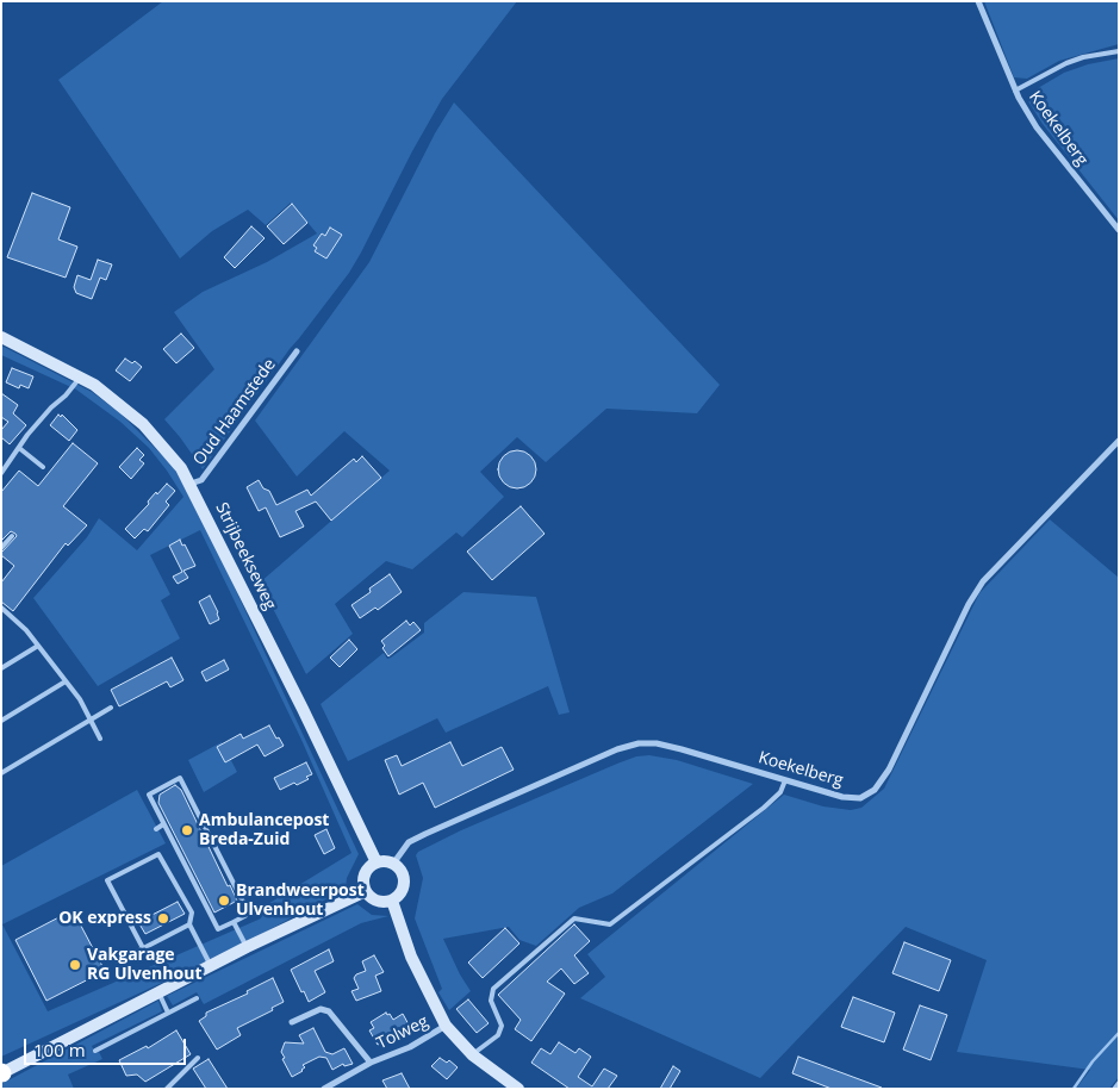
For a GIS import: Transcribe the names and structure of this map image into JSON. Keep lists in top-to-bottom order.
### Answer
{
  "streets": {
    "main road": ["Strijbeekseweg"],
    "street": ["Koekelberg", "Oud Haamstede", "Tolweg"]
  },
  "crossings": [
    ["Koekelberg", "Strijbeekseweg"],
    ["Oud Haamstede", "Strijbeekseweg"]
  ],
  "places": [
    "Ambulancepost Breda-Zuid",
    "Brandweerpost Ulvenhout",
    "OK express",
    "Vakgarage RG Ulvenhout"
  ],
  "scale_bar": "100 m"
}
